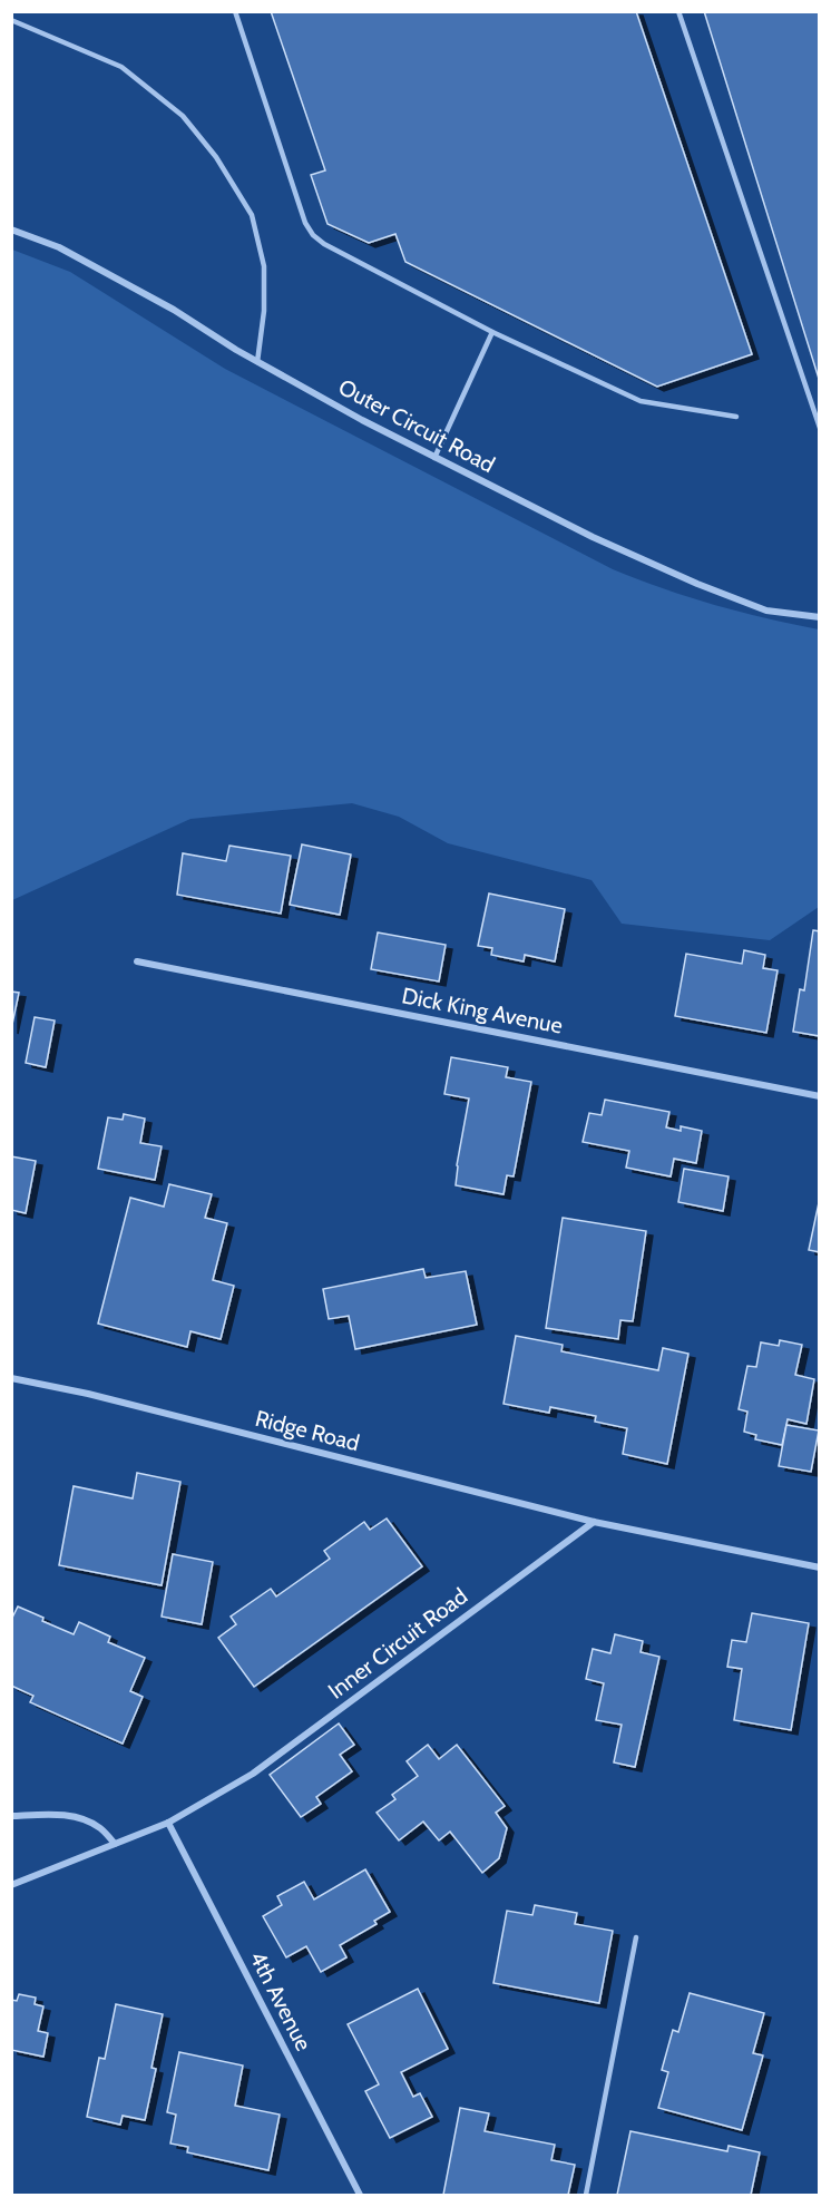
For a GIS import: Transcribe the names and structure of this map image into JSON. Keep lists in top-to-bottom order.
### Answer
{
  "streets": {
    "street": [
      "Outer Circuit Road",
      "Dick King Avenue",
      "Ridge Road",
      "Inner Circuit Road",
      "4th Avenue"
    ]
  },
  "crossings": [
    ["Ridge Road", "Inner Circuit Road"],
    ["Inner Circuit Road", "4th Avenue"]
  ]
}
